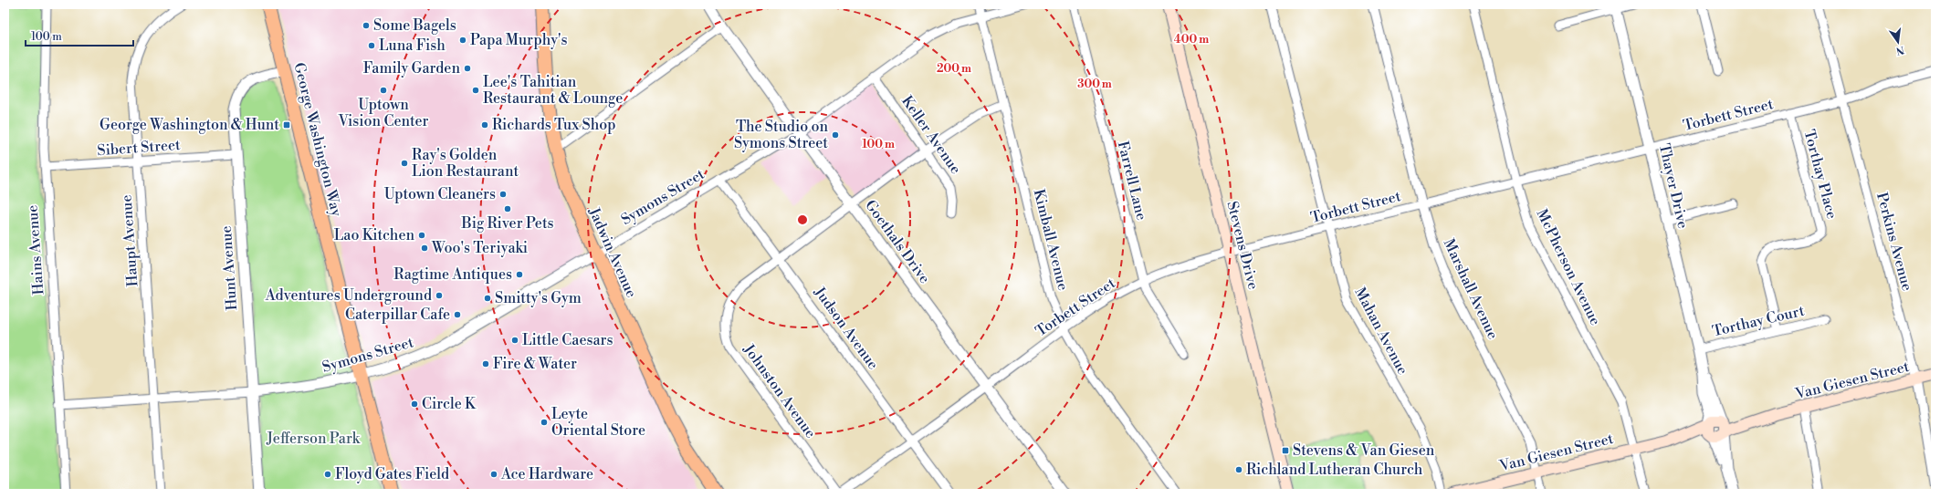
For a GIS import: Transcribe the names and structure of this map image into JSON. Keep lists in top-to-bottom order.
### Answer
{
  "streets": {
    "main road": [
      "George Washington Way",
      "Stevens Drive",
      "Jadwin Avenue",
      "Van Giesen Street"
    ],
    "street": [
      "Torbett Street",
      "Keller Avenue",
      "Sibert Street",
      "Torthay Place",
      "Farrell Lane",
      "Thayer Drive",
      "Symons Street",
      "Kimball Avenue",
      "Haupt Avenue",
      "Goethals Drive",
      "Perkins Avenue",
      "Hains Avenue",
      "McPherson Avenue",
      "Hunt Avenue",
      "Marshall Avenue",
      "Torthay Court",
      "Judson Avenue",
      "Mahan Avenue",
      "Johnston Avenue"
    ]
  },
  "crossings": [
    ["Torbett Street", "Torthay Place"],
    ["Torbett Street", "Farrell Lane"],
    ["Torbett Street", "Thayer Drive"],
    ["Torbett Street", "Kimball Avenue"],
    ["Torbett Street", "Goethals Drive"],
    ["Torbett Street", "Perkins Avenue"],
    ["Torbett Street", "Stevens Drive"],
    ["Torbett Street", "McPherson Avenue"],
    ["Torbett Street", "Marshall Avenue"],
    ["Torbett Street", "Judson Avenue"],
    ["Torbett Street", "Mahan Avenue"],
    ["Torbett Street", "Johnston Avenue"],
    ["Keller Avenue", "Symons Street"],
    ["George Washington Way", "Symons Street"],
    ["George Washington Way", "Hunt Avenue"],
    ["Sibert Street", "Haupt Avenue"],
    ["Sibert Street", "Hains Avenue"],
    ["Sibert Street", "Hunt Avenue"],
    ["Torthay Place", "Torthay Court"],
    ["Thayer Drive", "Torthay Court"],
    ["Thayer Drive", "Van Giesen Street"],
    ["Symons Street", "Kimball Avenue"],
    ["Symons Street", "Haupt Avenue"],
    ["Symons Street", "Goethals Drive"],
    ["Symons Street", "Hains Avenue"],
    ["Symons Street", "Jadwin Avenue"],
    ["Symons Street", "Hunt Avenue"],
    ["Symons Street", "Judson Avenue"],
    ["Perkins Avenue", "Van Giesen Street"],
    ["McPherson Avenue", "Van Giesen Street"],
    ["Marshall Avenue", "Van Giesen Street"],
    ["Judson Avenue", "Johnston Avenue"]
  ],
  "parks": ["Jefferson Park"],
  "places": {
    "other": [
      "Some Bagels",
      "Papa Murphy's",
      "Luna Fish",
      "Family Garden",
      "Uptown Vision Center",
      "Lee's Tahitian Restaurant & Lounge",
      "Richards Tux Shop",
      "The Studio on Symons Street",
      "Ray's Golden Lion Restaurant",
      "Uptown Cleaners",
      "Big River Pets",
      "Lao Kitchen",
      "Woo's Teriyaki",
      "Ragtime Antiques",
      "Adventures Underground",
      "Smitty's Gym",
      "Caterpillar Cafe",
      "Little Caesars",
      "Fire & Water",
      "Circle K",
      "Leyte Oriental Store",
      "Richland Lutheran Church",
      "Floyd Gates Field",
      "Ace Hardware"
    ],
    "transit": ["George Washington & Hunt", "Stevens & Van Giesen"]
  },
  "scale_bar": "100 m",
  "north": "bottom",
  "rings": [
    "400 m",
    "200 m",
    "300 m",
    "100 m"
  ]
}
